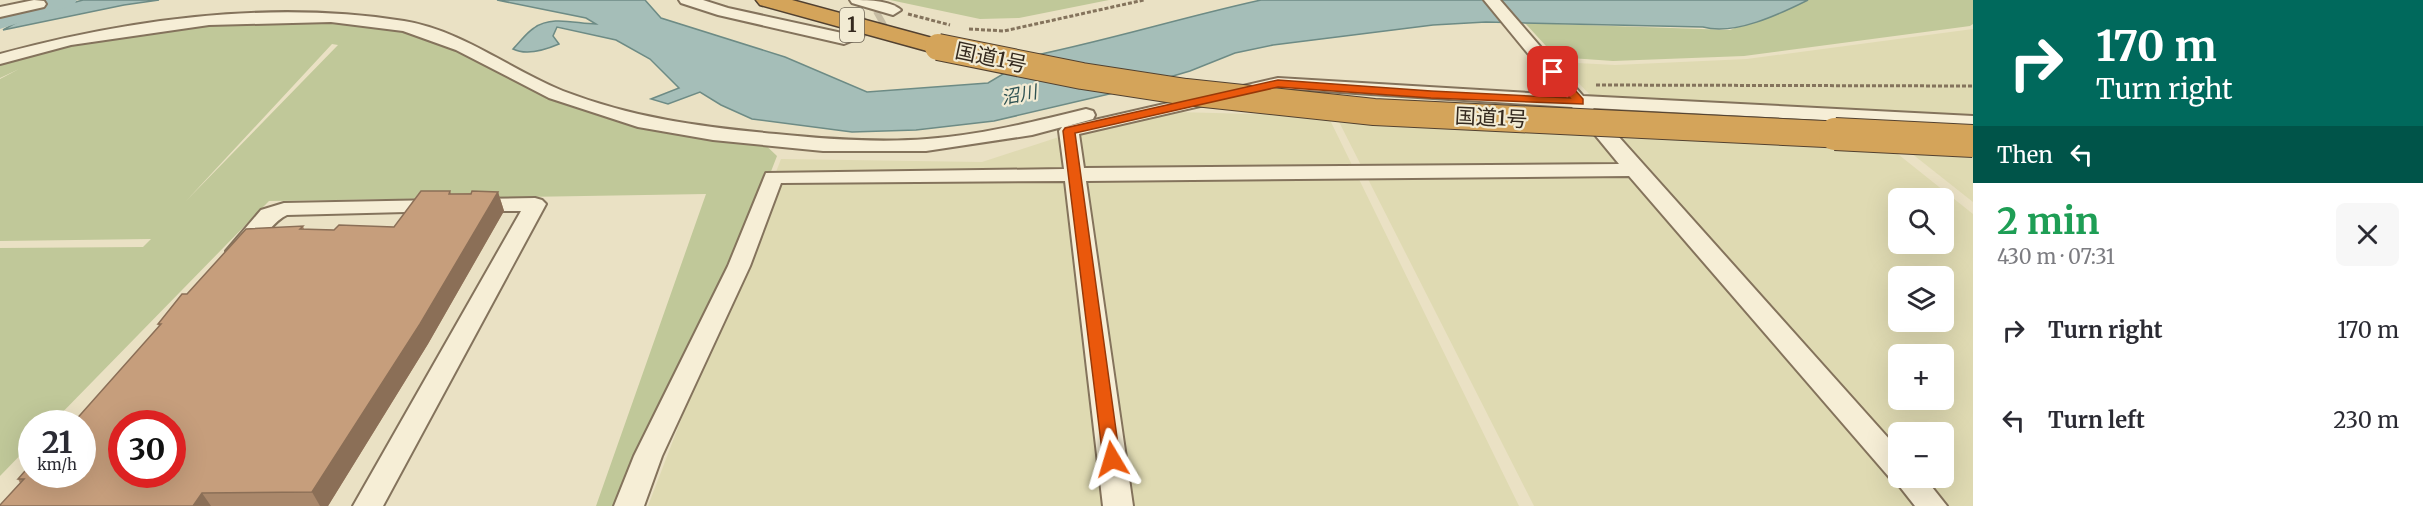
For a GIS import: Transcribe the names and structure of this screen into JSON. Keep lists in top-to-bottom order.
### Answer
{
  "streets": {
    "highway": ["1", "国道1号"]
  },
  "water": ["沼川"],
  "page": {
    "turn": ["170 m", "Turn right"],
    "then": "Then",
    "heading": ["2 min", "430 m · 07:31"],
    "map_buttons": ["+", "−"],
    "list": [
      {
        "name": "Turn right",
        "value": "170 m"
      },
      {
        "name": "Turn left",
        "value": "230 m"
      }
    ],
    "speed": "21 km/h",
    "limit": "30"
  }
}
